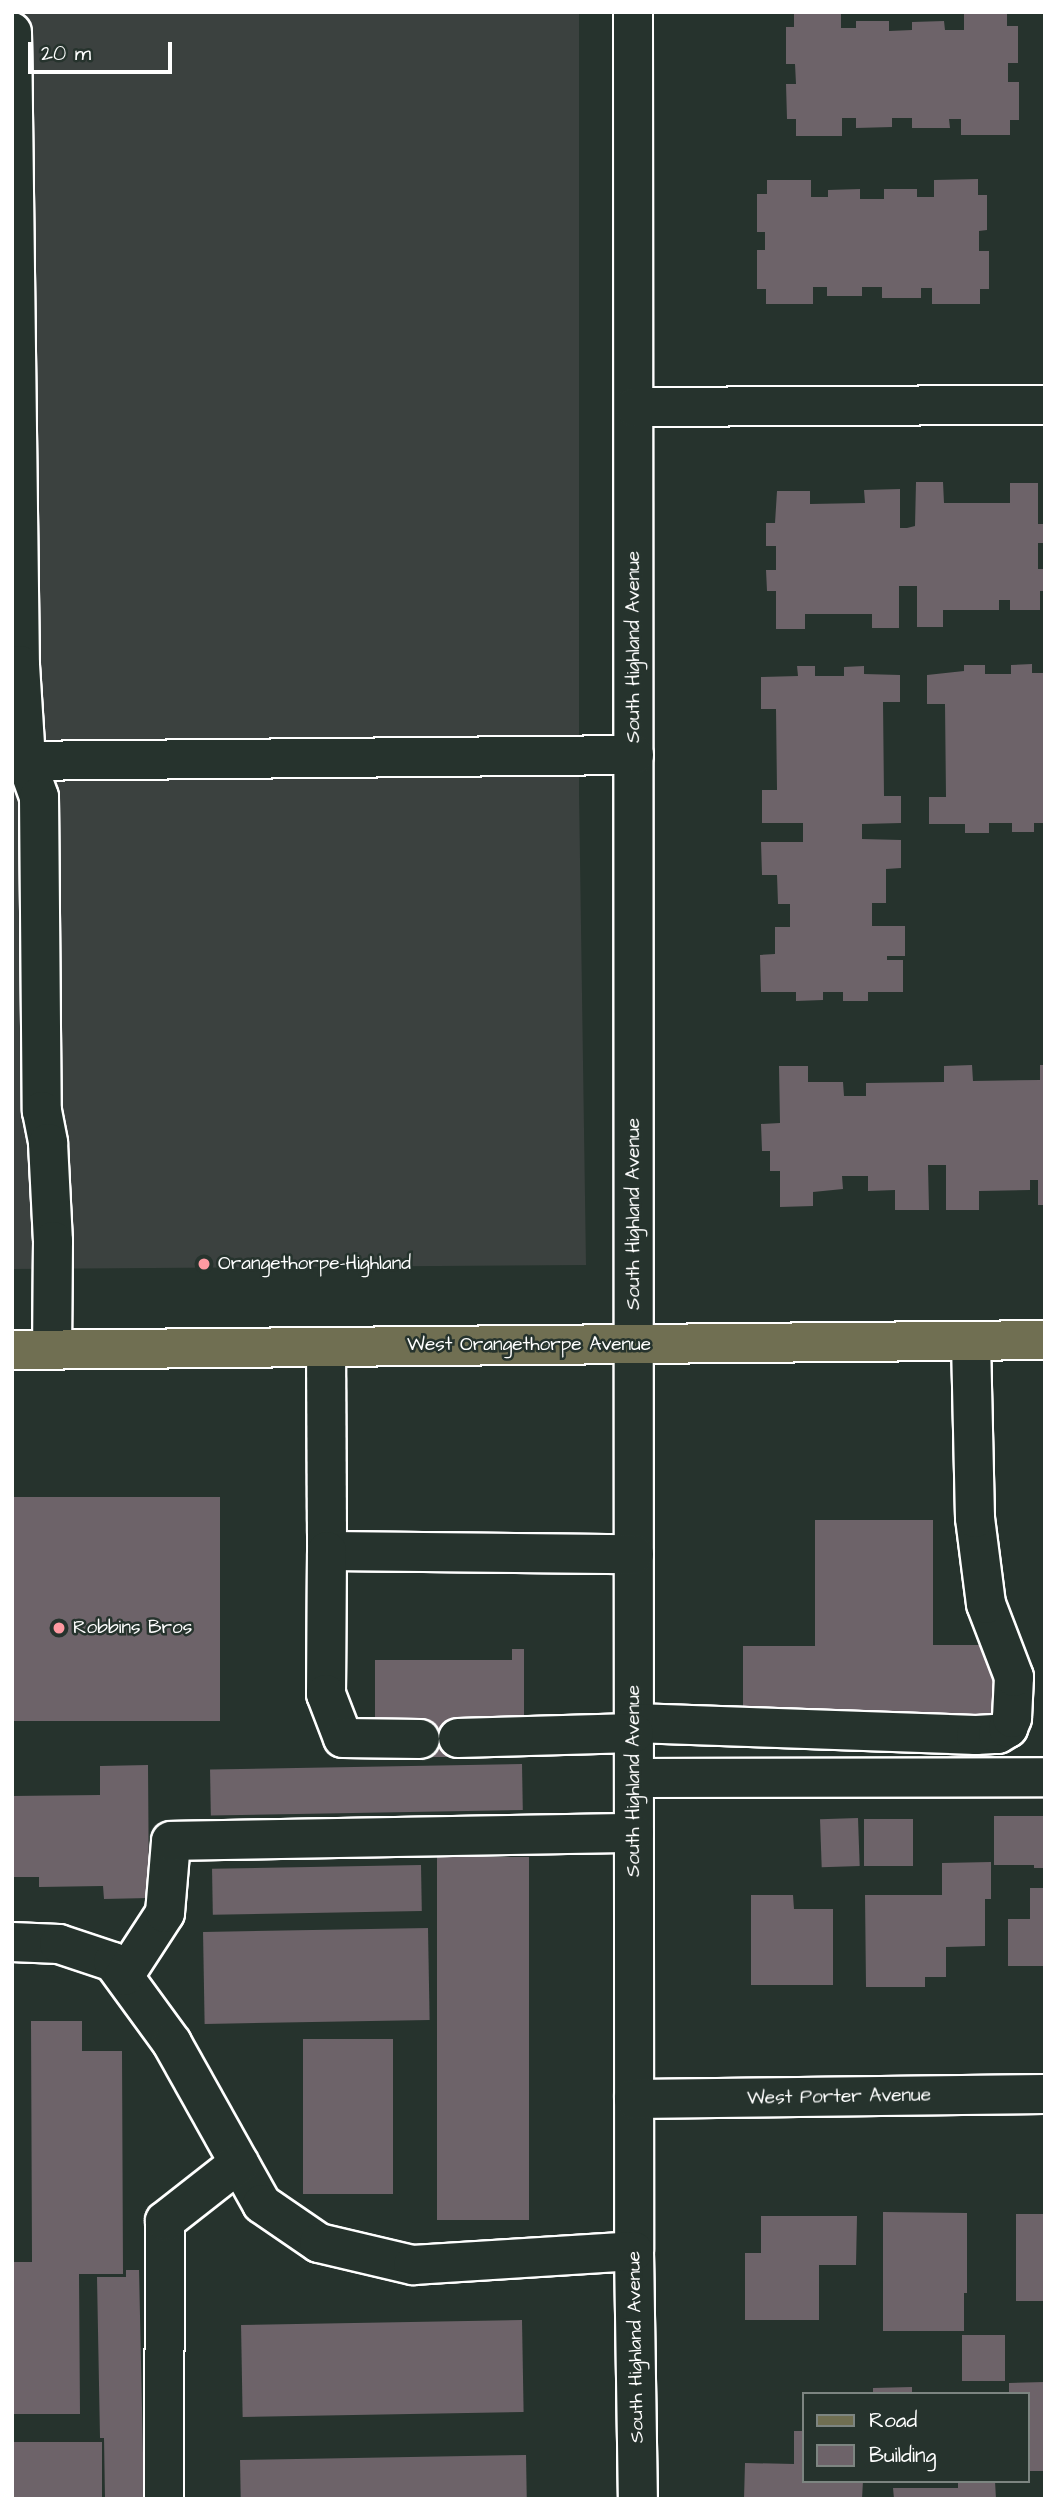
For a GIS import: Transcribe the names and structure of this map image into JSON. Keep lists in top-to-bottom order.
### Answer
{
  "streets": {
    "main road": ["West Orangethorpe Avenue"],
    "street": ["South Highland Avenue", "West Porter Avenue"]
  },
  "crossings": [
    ["South Highland Avenue", "West Orangethorpe Avenue"],
    ["South Highland Avenue", "West Porter Avenue"]
  ],
  "places": ["Orangethorpe-Highland", "Robbins Bros"],
  "legend": ["Road", "Building"],
  "scale_bar": "20 m"
}
